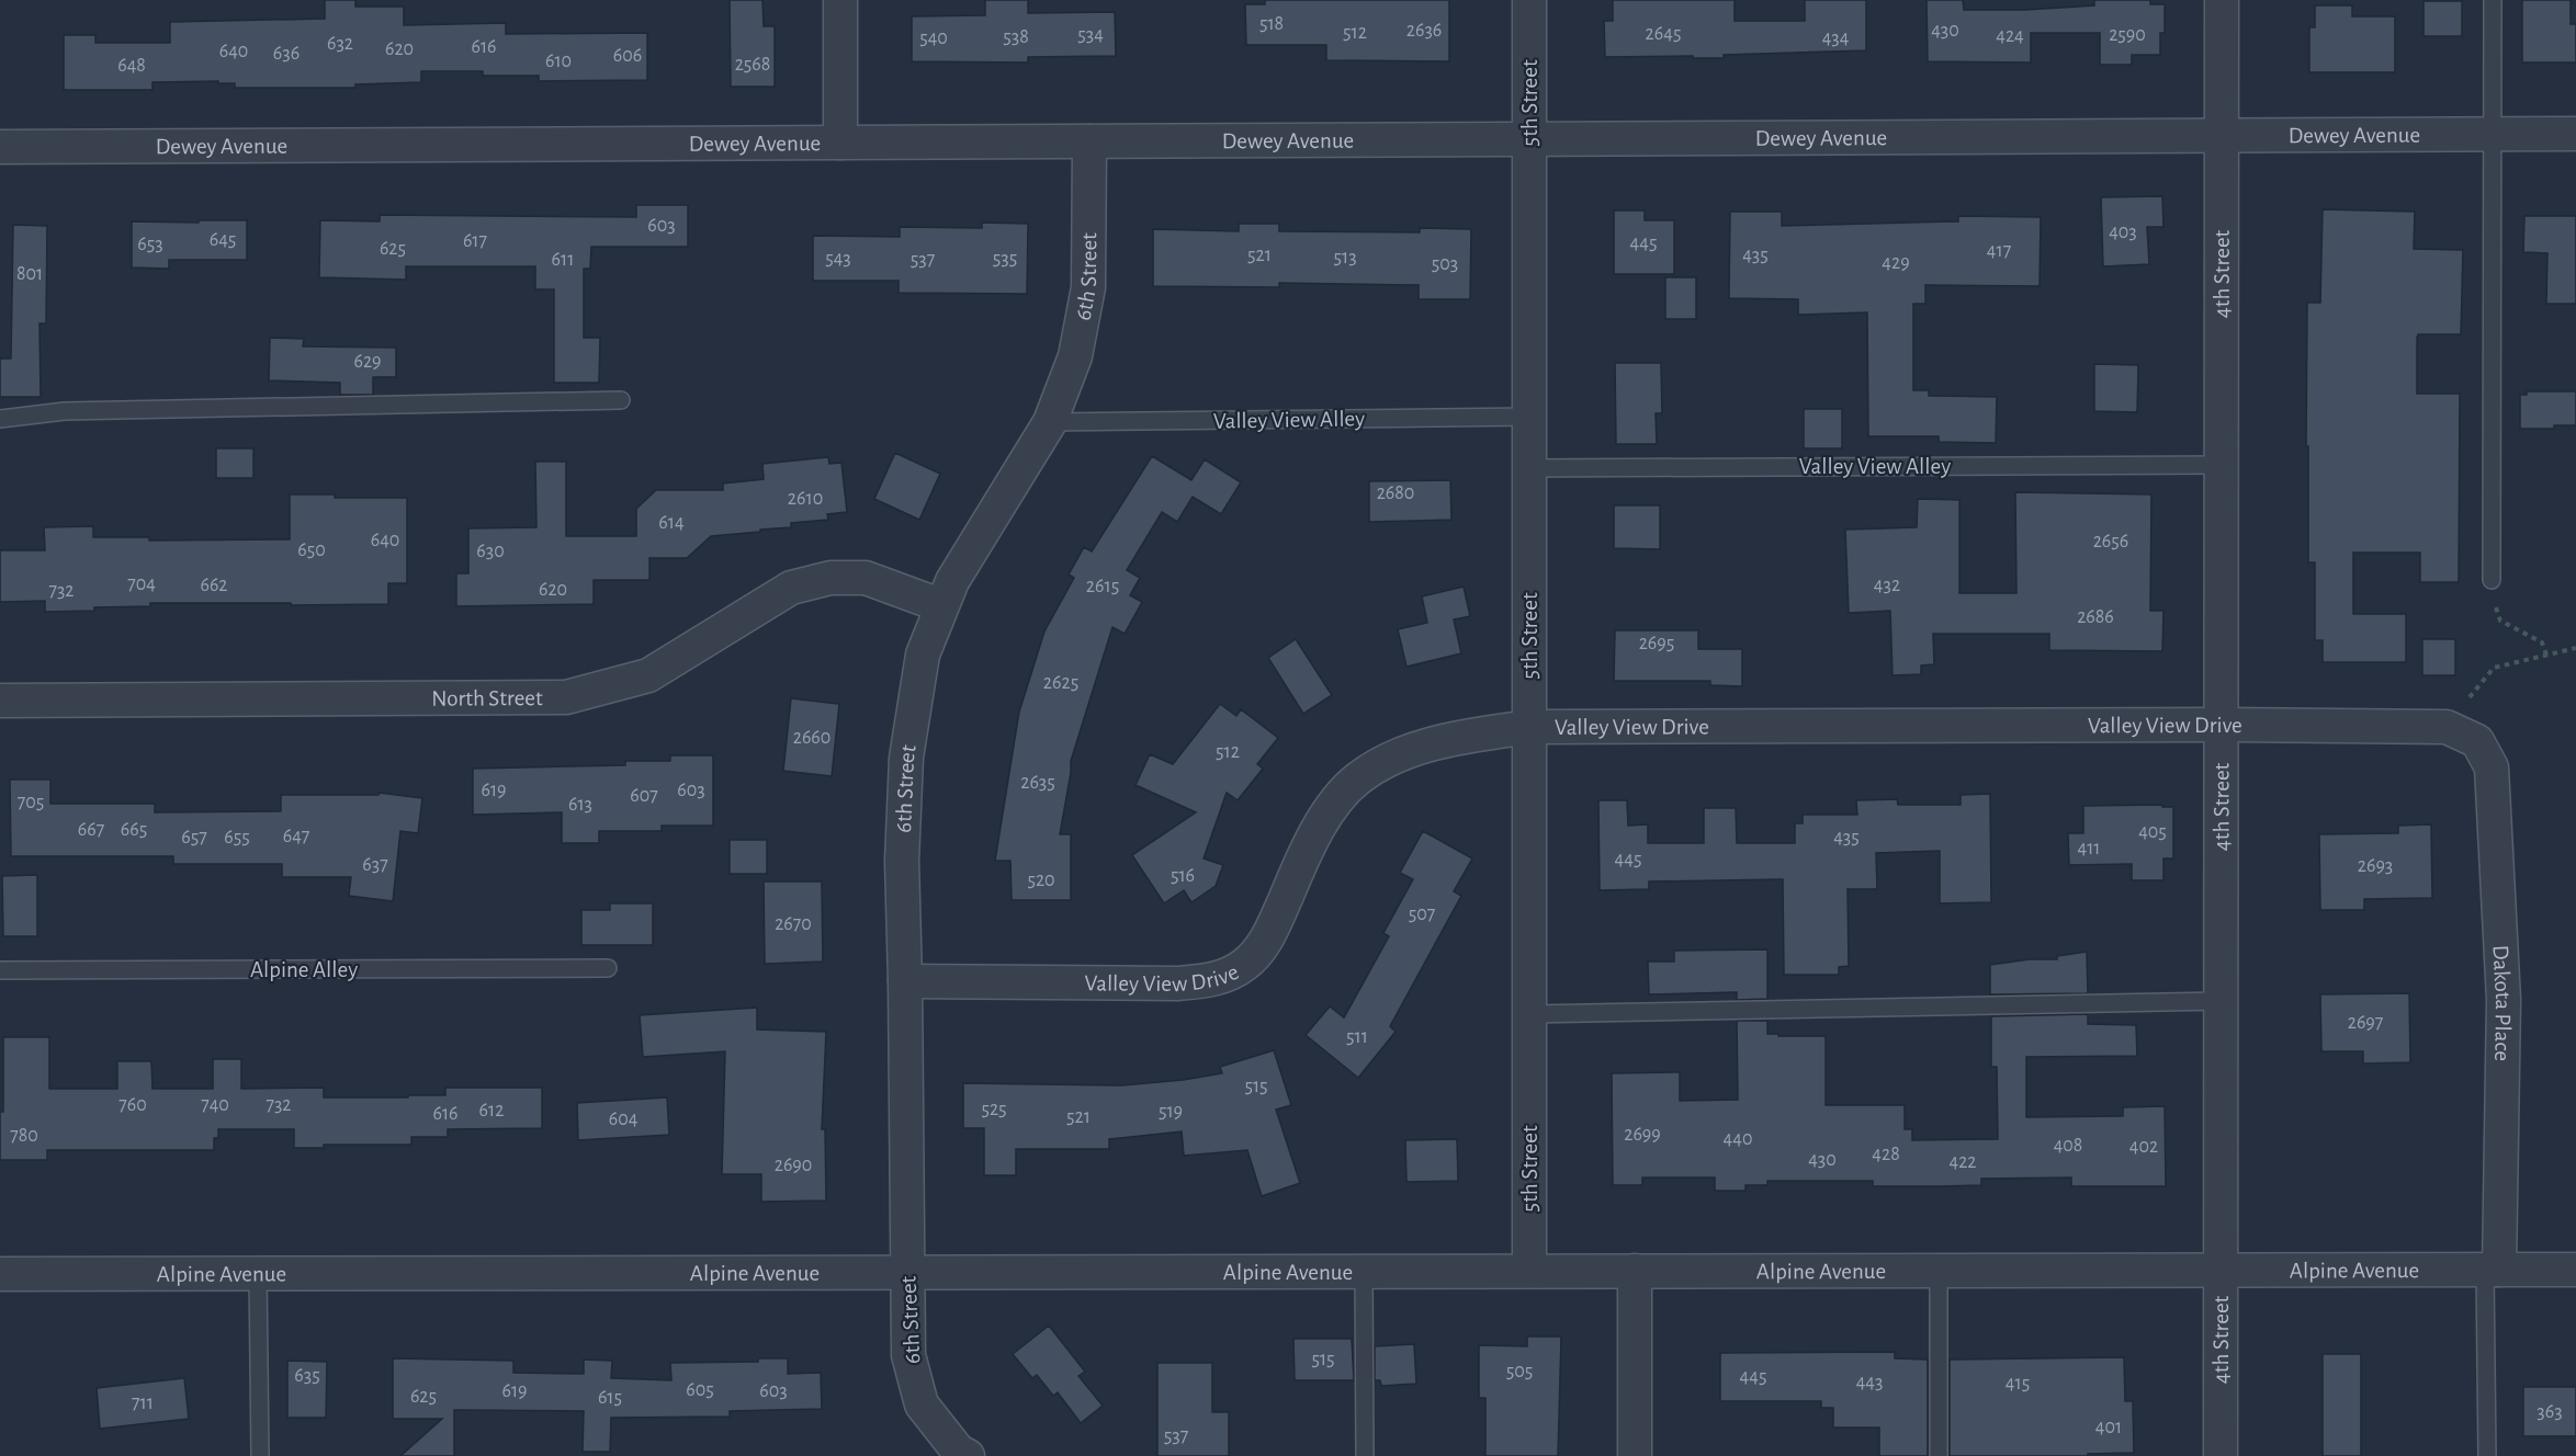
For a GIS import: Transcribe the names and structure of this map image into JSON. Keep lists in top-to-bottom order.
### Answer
{
  "streets": {
    "street": [
      "5th Street",
      "Dewey Avenue",
      "4th Street",
      "6th Street",
      "North Street",
      "Valley View Drive",
      "Dakota Place",
      "Alpine Avenue"
    ],
    "lane": ["Valley View Alley", "Alpine Alley"]
  },
  "crossings": [
    ["5th Street", "Dewey Avenue"],
    ["5th Street", "Valley View Alley"],
    ["5th Street", "Valley View Drive"],
    ["5th Street", "Alpine Avenue"],
    ["Dewey Avenue", "4th Street"],
    ["Dewey Avenue", "6th Street"],
    ["4th Street", "Valley View Alley"],
    ["4th Street", "Valley View Drive"],
    ["4th Street", "Alpine Avenue"],
    ["6th Street", "Valley View Alley"],
    ["6th Street", "North Street"],
    ["6th Street", "Valley View Drive"],
    ["6th Street", "Alpine Avenue"],
    ["Valley View Drive", "Dakota Place"],
    ["Dakota Place", "Alpine Avenue"]
  ],
  "house_numbers": [
    "518",
    "2636",
    "430",
    "512",
    "2645",
    "534",
    "2590",
    "424",
    "538",
    "540",
    "434",
    "632",
    "616",
    "620",
    "640",
    "636",
    "606",
    "610",
    "2568",
    "648",
    "603",
    "403",
    "645",
    "617",
    "445",
    "653",
    "625",
    "417",
    "521",
    "435",
    "513",
    "543",
    "535",
    "611",
    "537",
    "429",
    "503",
    "801",
    "629",
    "2680",
    "2610",
    "614",
    "640",
    "2656",
    "650",
    "630",
    "704",
    "662",
    "432",
    "2615",
    "620",
    "732",
    "2686",
    "2695",
    "2625",
    "2660",
    "512",
    "2635",
    "619",
    "603",
    "607",
    "705",
    "613",
    "667",
    "665",
    "405",
    "647",
    "657",
    "655",
    "435",
    "411",
    "445",
    "637",
    "2693",
    "516",
    "520",
    "507",
    "2670",
    "2697",
    "511",
    "515",
    "760",
    "740",
    "732",
    "525",
    "612",
    "519",
    "616",
    "521",
    "604",
    "2699",
    "780",
    "440",
    "408",
    "402",
    "428",
    "430",
    "422",
    "2690",
    "515",
    "505",
    "635",
    "445",
    "443",
    "415",
    "605",
    "619",
    "603",
    "625",
    "615",
    "711",
    "363",
    "401",
    "537"
  ]
}
